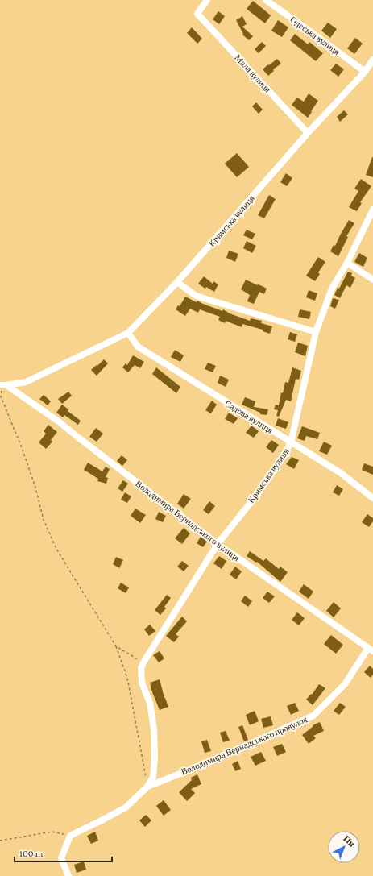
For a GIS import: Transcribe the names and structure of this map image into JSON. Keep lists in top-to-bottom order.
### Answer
{
  "streets": {
    "street": [
      "Одеська вулиця",
      "Мала вулиця",
      "Кримська вулиця",
      "Садова вулиця",
      "Володимира Вернадського вулиця",
      "Володимира Вернадського провулок"
    ]
  },
  "crossings": [
    ["Одеська вулиця", "Кримська вулиця"],
    ["Мала вулиця", "Кримська вулиця"],
    ["Кримська вулиця", "Садова вулиця"],
    ["Кримська вулиця", "Володимира Вернадського вулиця"],
    ["Володимира Вернадського вулиця", "Володимира Вернадського провулок"]
  ],
  "scale_bar": "100 m",
  "north": "top right"
}
